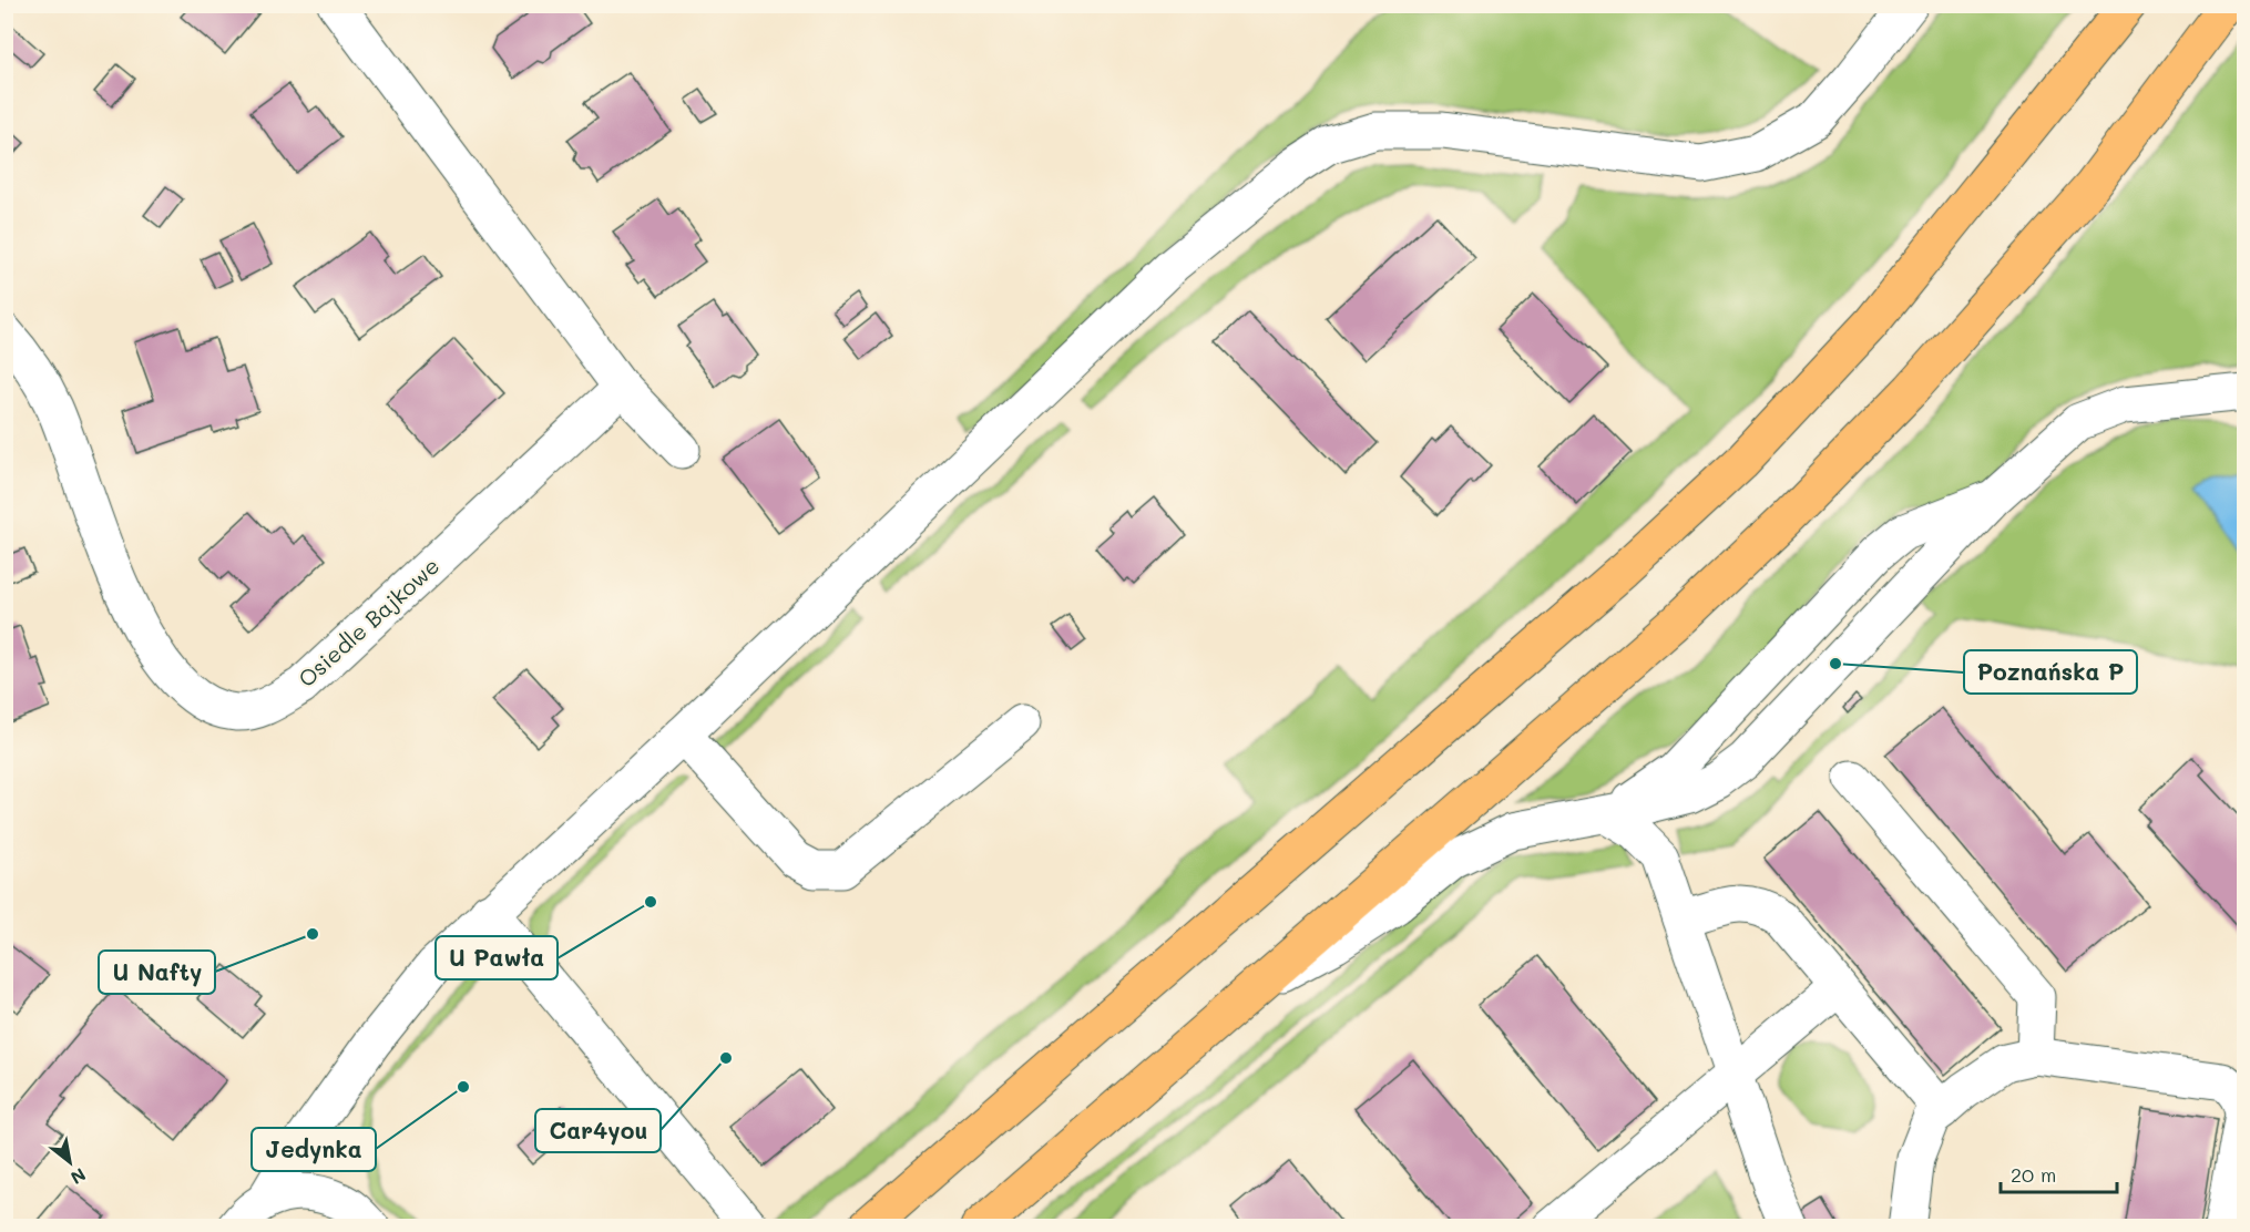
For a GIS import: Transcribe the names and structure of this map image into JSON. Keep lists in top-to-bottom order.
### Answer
{
  "streets": {
    "street": ["Osiedle Bajkowe"]
  },
  "places": [
    "Poznańska P",
    "U Pawła",
    "U Nafty",
    "Car4you",
    "Jedynka"
  ],
  "scale_bar": "20 m",
  "north": "bottom right"
}
